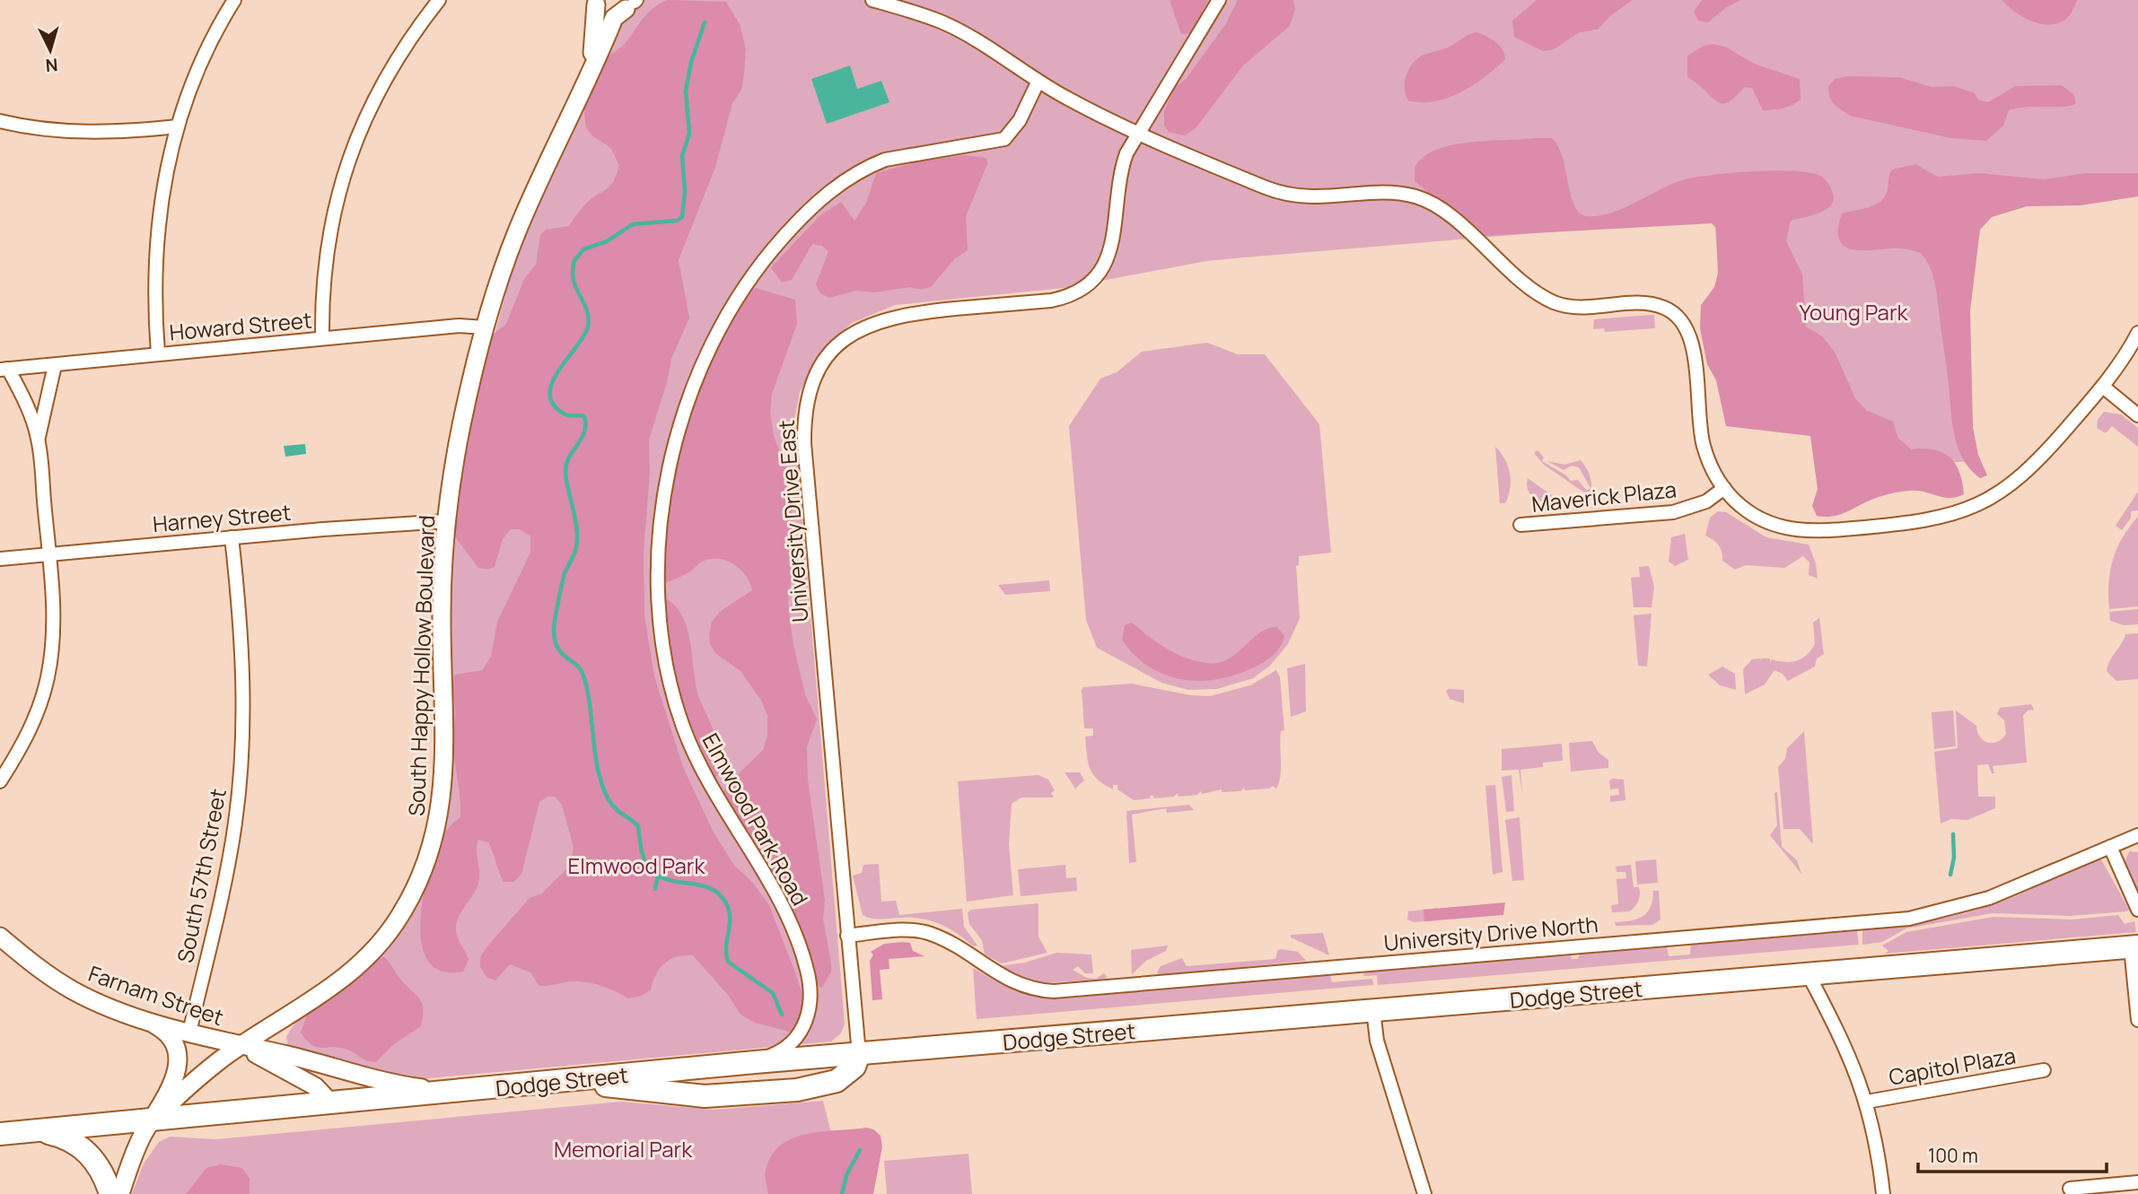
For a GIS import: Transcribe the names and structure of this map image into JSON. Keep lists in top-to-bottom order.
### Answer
{
  "streets": {
    "highway": ["Dodge Street"],
    "street": [
      "Howard Street",
      "Maverick Plaza",
      "Harney Street",
      "University Drive East",
      "South Happy Hollow Boulevard",
      "Elmwood Park Road",
      "South 57th Street",
      "University Drive North",
      "Farnam Street",
      "Capitol Plaza"
    ]
  },
  "crossings": [
    ["Howard Street", "South Happy Hollow Boulevard"],
    ["Harney Street", "South Happy Hollow Boulevard"],
    ["Harney Street", "South 57th Street"],
    ["University Drive East", "University Drive North"],
    ["University Drive East", "Dodge Street"],
    ["South Happy Hollow Boulevard", "Dodge Street"],
    ["South Happy Hollow Boulevard", "Farnam Street"],
    ["Elmwood Park Road", "Dodge Street"],
    ["South 57th Street", "Farnam Street"],
    ["Dodge Street", "Farnam Street"]
  ],
  "parks": ["Young Park", "Elmwood Park", "Memorial Park"],
  "scale_bar": "100 m",
  "north": "bottom"
}
